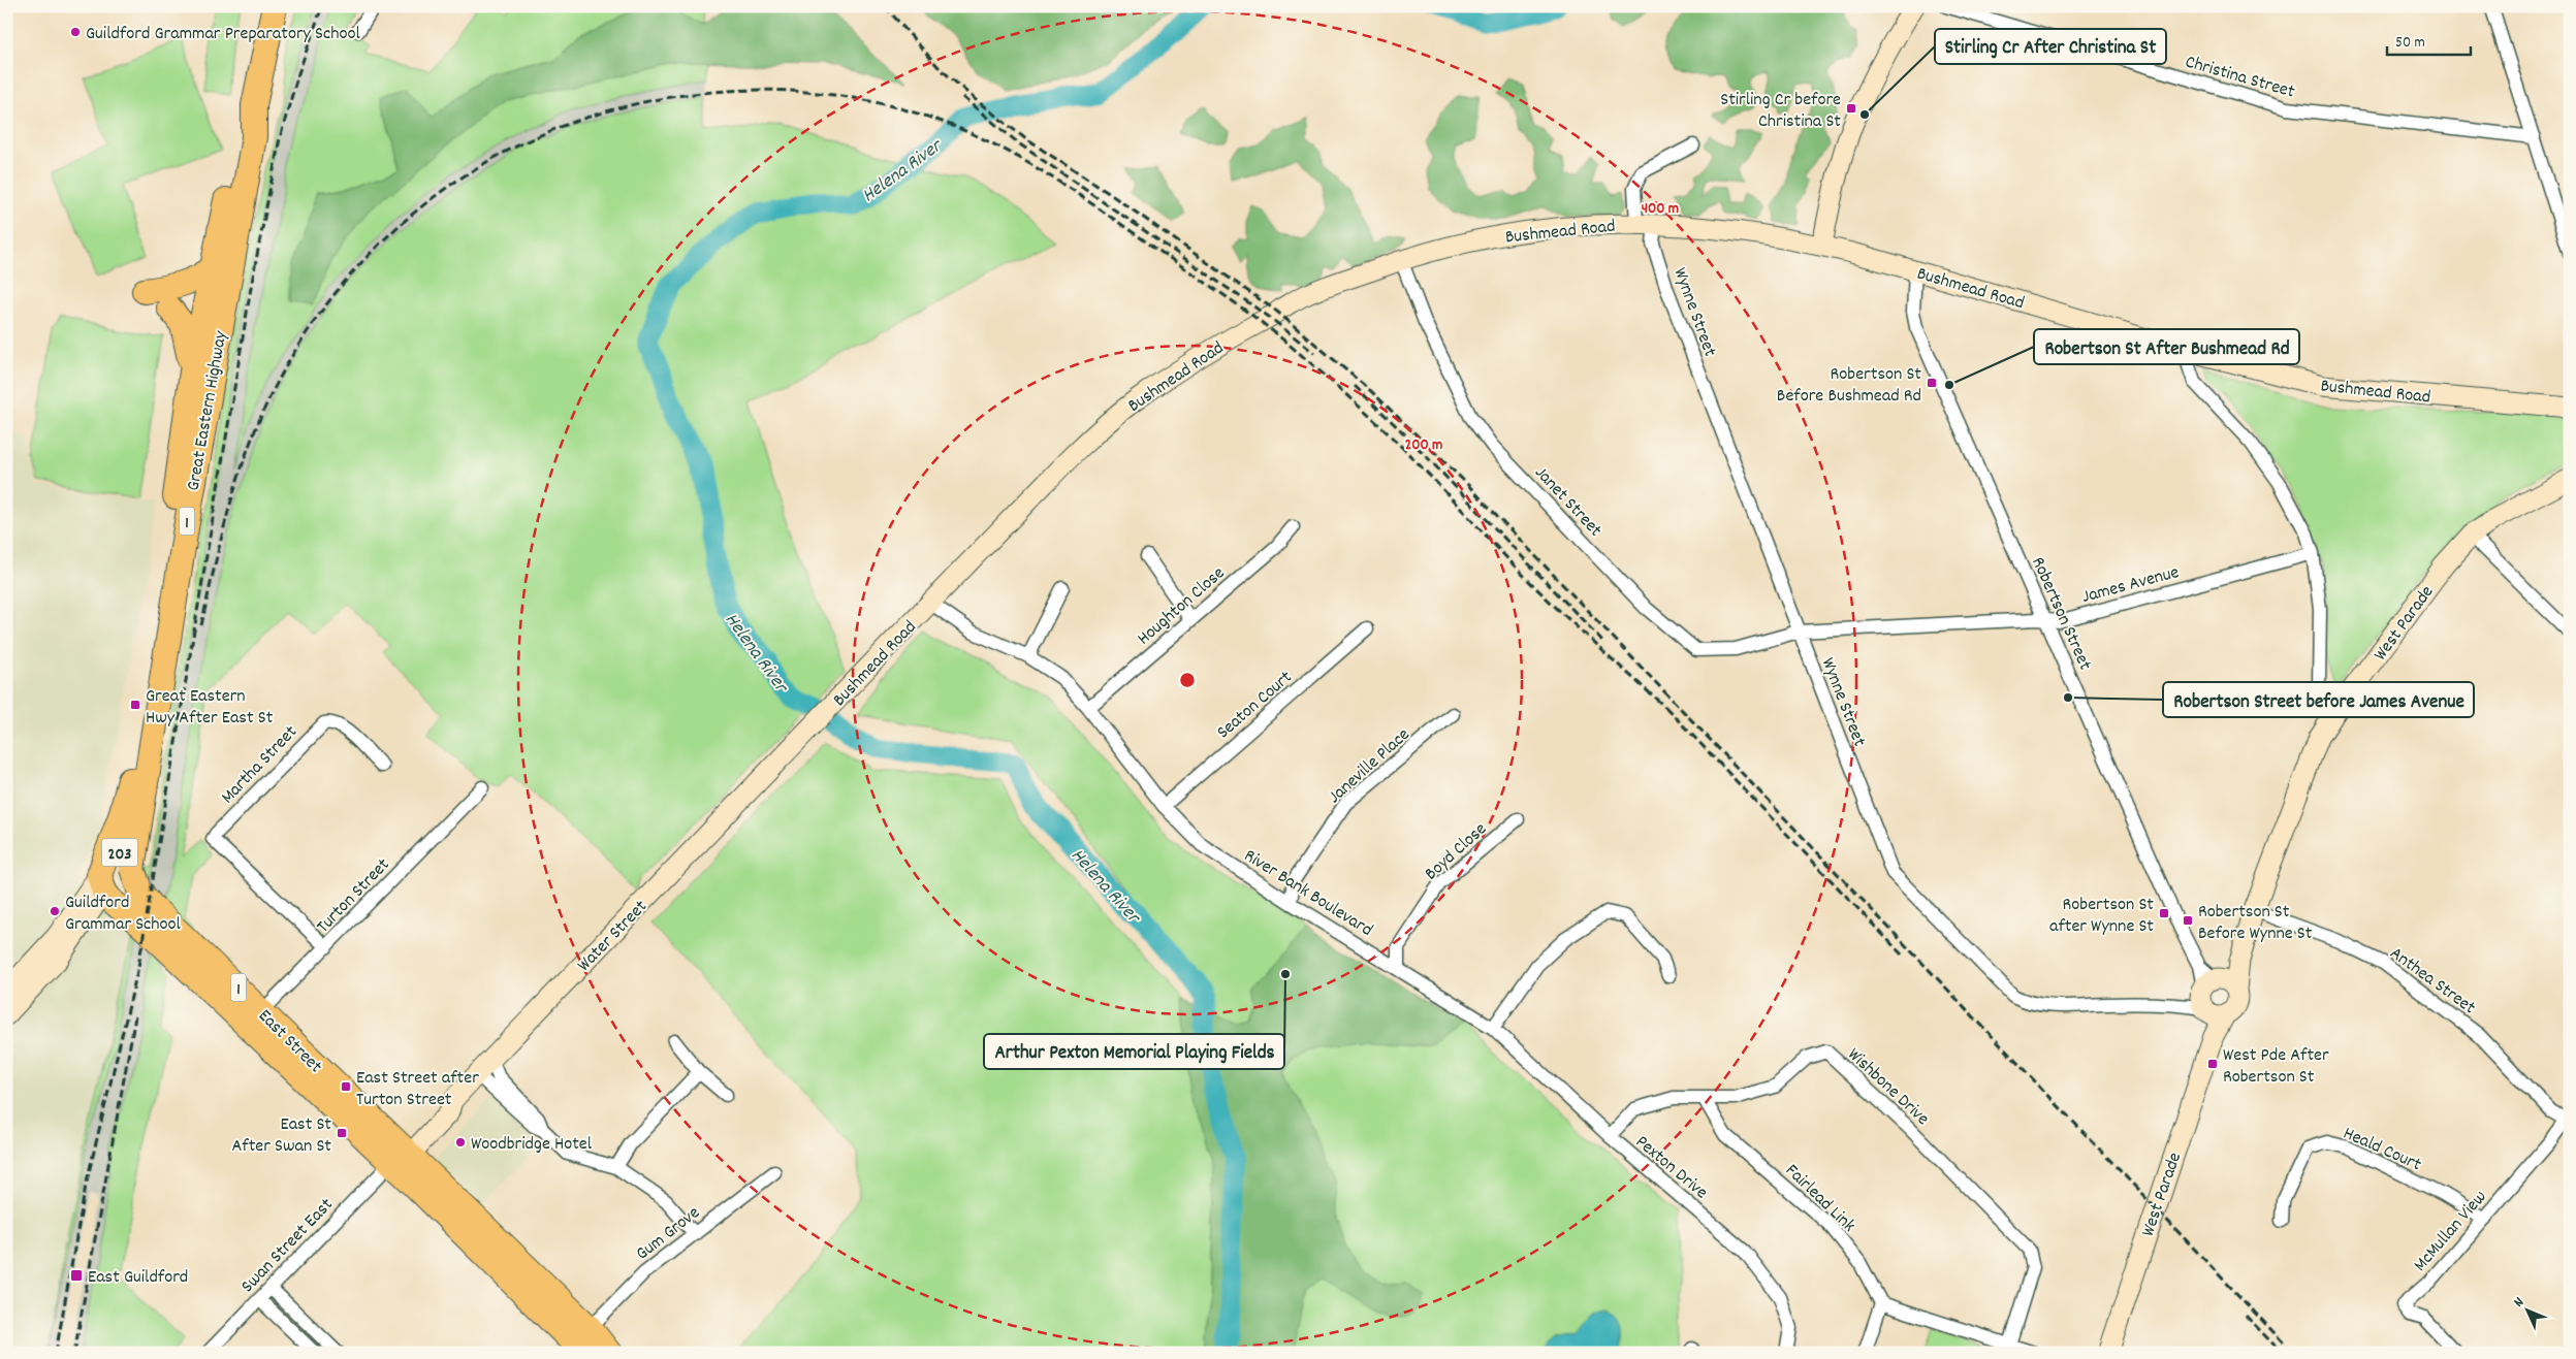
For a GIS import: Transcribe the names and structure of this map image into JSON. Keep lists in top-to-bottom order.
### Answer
{
  "streets": {
    "highway": [
      "Great Eastern Highway",
      "1",
      "203",
      "East Street"
    ],
    "main road": ["Bushmead Road", "West Parade", "Water Street"],
    "street": [
      "Christina Street",
      "Wynne Street",
      "Janet Street",
      "James Avenue",
      "Houghton Close",
      "Robertson Street",
      "Seaton Court",
      "Martha Street",
      "Janeville Place",
      "Boyd Close",
      "River Bank Boulevard",
      "Turton Street",
      "Anthea Street",
      "Wishbone Drive",
      "Heald Court",
      "Pexton Drive",
      "Fairlead Link",
      "McMullan View",
      "Gum Grove",
      "Swan Street East"
    ]
  },
  "crossings": [
    ["Bushmead Road", "Wynne Street"],
    ["Bushmead Road", "Janet Street"],
    ["Bushmead Road", "Robertson Street"],
    ["Bushmead Road", "River Bank Boulevard"],
    ["Bushmead Road", "Water Street"],
    ["Wynne Street", "Janet Street"],
    ["Wynne Street", "James Avenue"],
    ["Wynne Street", "Robertson Street"],
    ["Wynne Street", "West Parade"],
    ["Great Eastern Highway", "203"],
    ["Great Eastern Highway", "East Street"],
    ["Janet Street", "James Avenue"],
    ["James Avenue", "Robertson Street"],
    ["Houghton Close", "River Bank Boulevard"],
    ["Robertson Street", "West Parade"],
    ["West Parade", "Anthea Street"],
    ["Seaton Court", "River Bank Boulevard"],
    ["Martha Street", "Turton Street"],
    ["Janeville Place", "River Bank Boulevard"],
    ["Boyd Close", "River Bank Boulevard"],
    ["203", "East Street"],
    ["River Bank Boulevard", "Pexton Drive"],
    ["Turton Street", "East Street"],
    ["Water Street", "East Street"],
    ["Water Street", "Swan Street East"],
    ["Anthea Street", "McMullan View"],
    ["East Street", "Gum Grove"],
    ["East Street", "Swan Street East"],
    ["Wishbone Drive", "Pexton Drive"],
    ["Wishbone Drive", "Fairlead Link"],
    ["Heald Court", "McMullan View"]
  ],
  "water": ["Helena River"],
  "places": {
    "other": [
      "Guildford Grammar Preparatory School",
      "Stirling Cr After Christina St",
      "Robertson St After Bushmead Rd",
      "Robertson Street before James Avenue",
      "Guildford Grammar School",
      "Arthur Pexton Memorial Playing Fields",
      "Woodbridge Hotel"
    ],
    "transit": [
      "Stirling Cr before Christina St",
      "Robertson St Before Bushmead Rd",
      "Great Eastern Hwy After East St",
      "Robertson St after Wynne St",
      "Robertson St Before Wynne St",
      "West Pde After Robertson St",
      "East Street after Turton Street",
      "East St After Swan St",
      "East Guildford"
    ]
  },
  "scale_bar": "50 m",
  "north": "top left",
  "rings": ["400 m", "200 m"]
}
